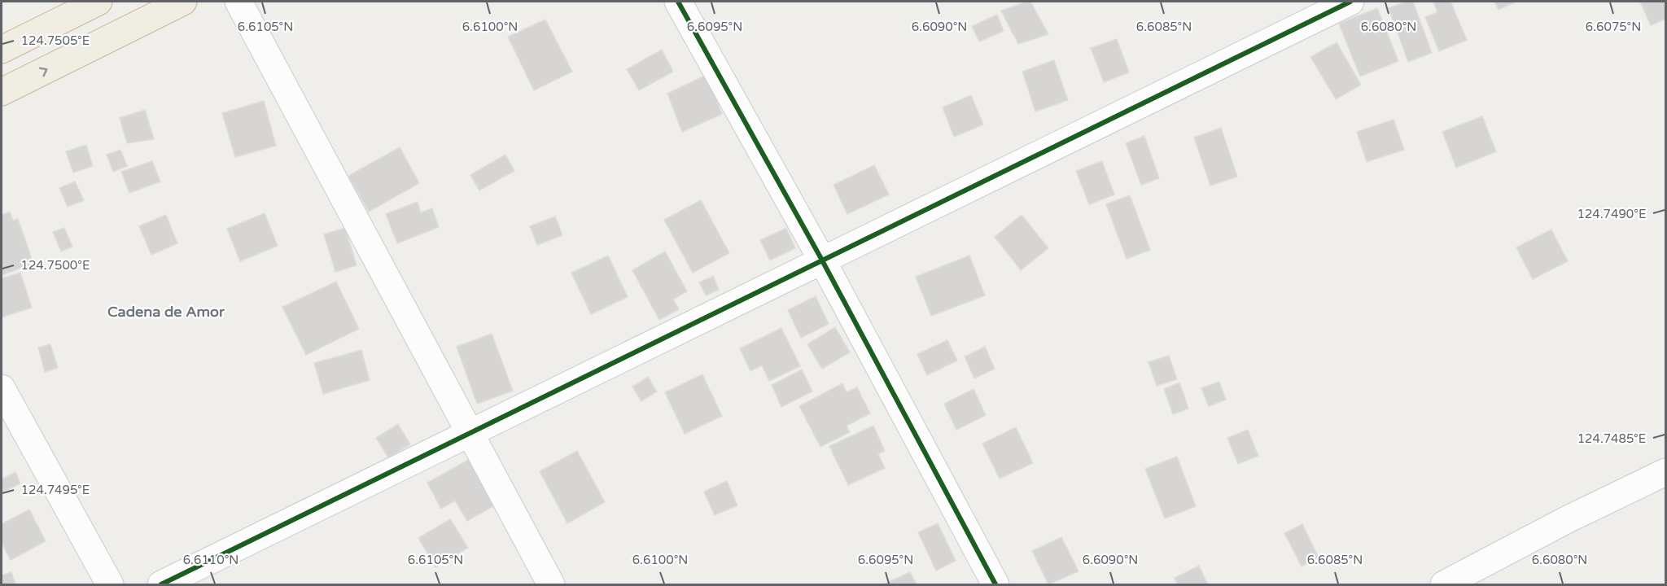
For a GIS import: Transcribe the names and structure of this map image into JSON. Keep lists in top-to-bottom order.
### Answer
{
  "districts": ["Cadena de Amor"],
  "coordinates": [
    "6.6075°N",
    "6.6105°N",
    "6.6100°N",
    "6.6095°N",
    "6.6090°N",
    "6.6085°N",
    "6.6080°N",
    "124.7505°E",
    "124.7490°E",
    "124.7500°E",
    "124.7485°E",
    "124.7495°E",
    "6.6110°N"
  ]
}
